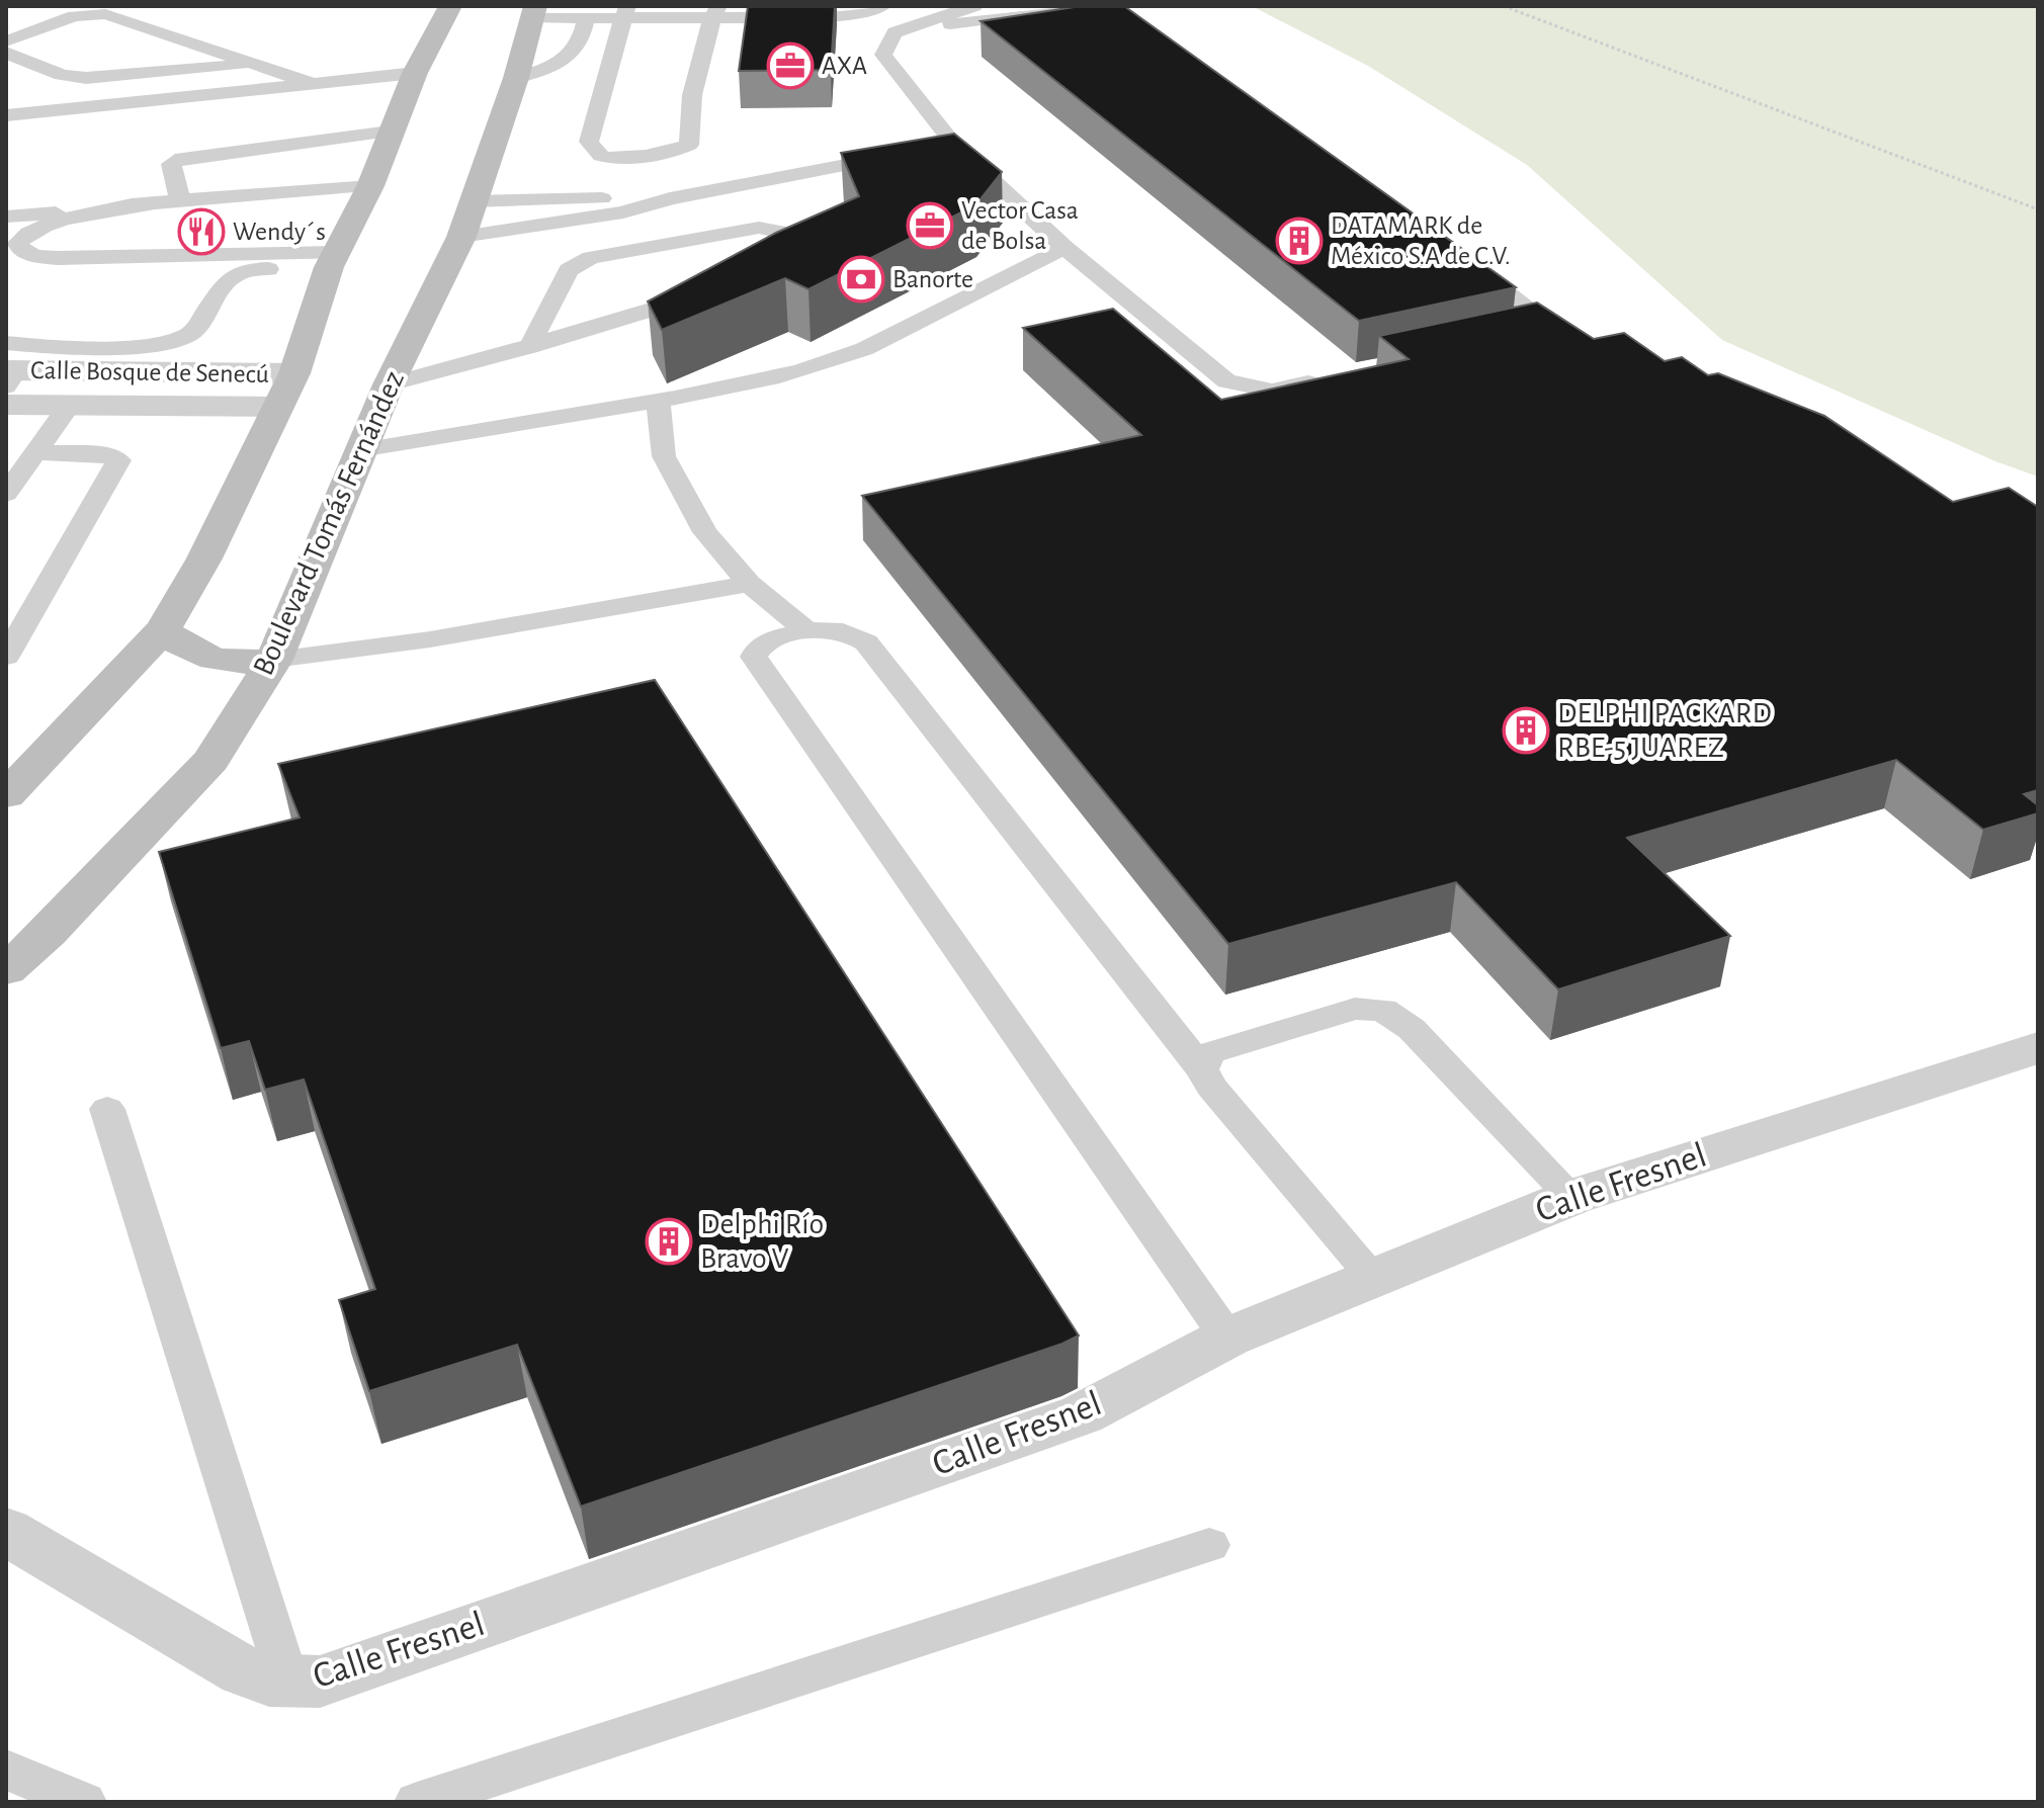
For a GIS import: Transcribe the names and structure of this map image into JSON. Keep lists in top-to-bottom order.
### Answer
{
  "streets": {
    "main road": ["Boulevard Tomás Fernández"],
    "street": ["Calle Bosque de Senecú", "Calle Fresnel"]
  },
  "places": {
    "office": ["AXA", "Vector Casa de Bolsa"],
    "restaurant": ["Wendy´s"],
    "building": ["DATAMARK de México S.A de C.V.", "DELPHI PACKARD RBE-5 JUAREZ", "Delphi Río Bravo V"],
    "bank": ["Banorte"]
  }
}
